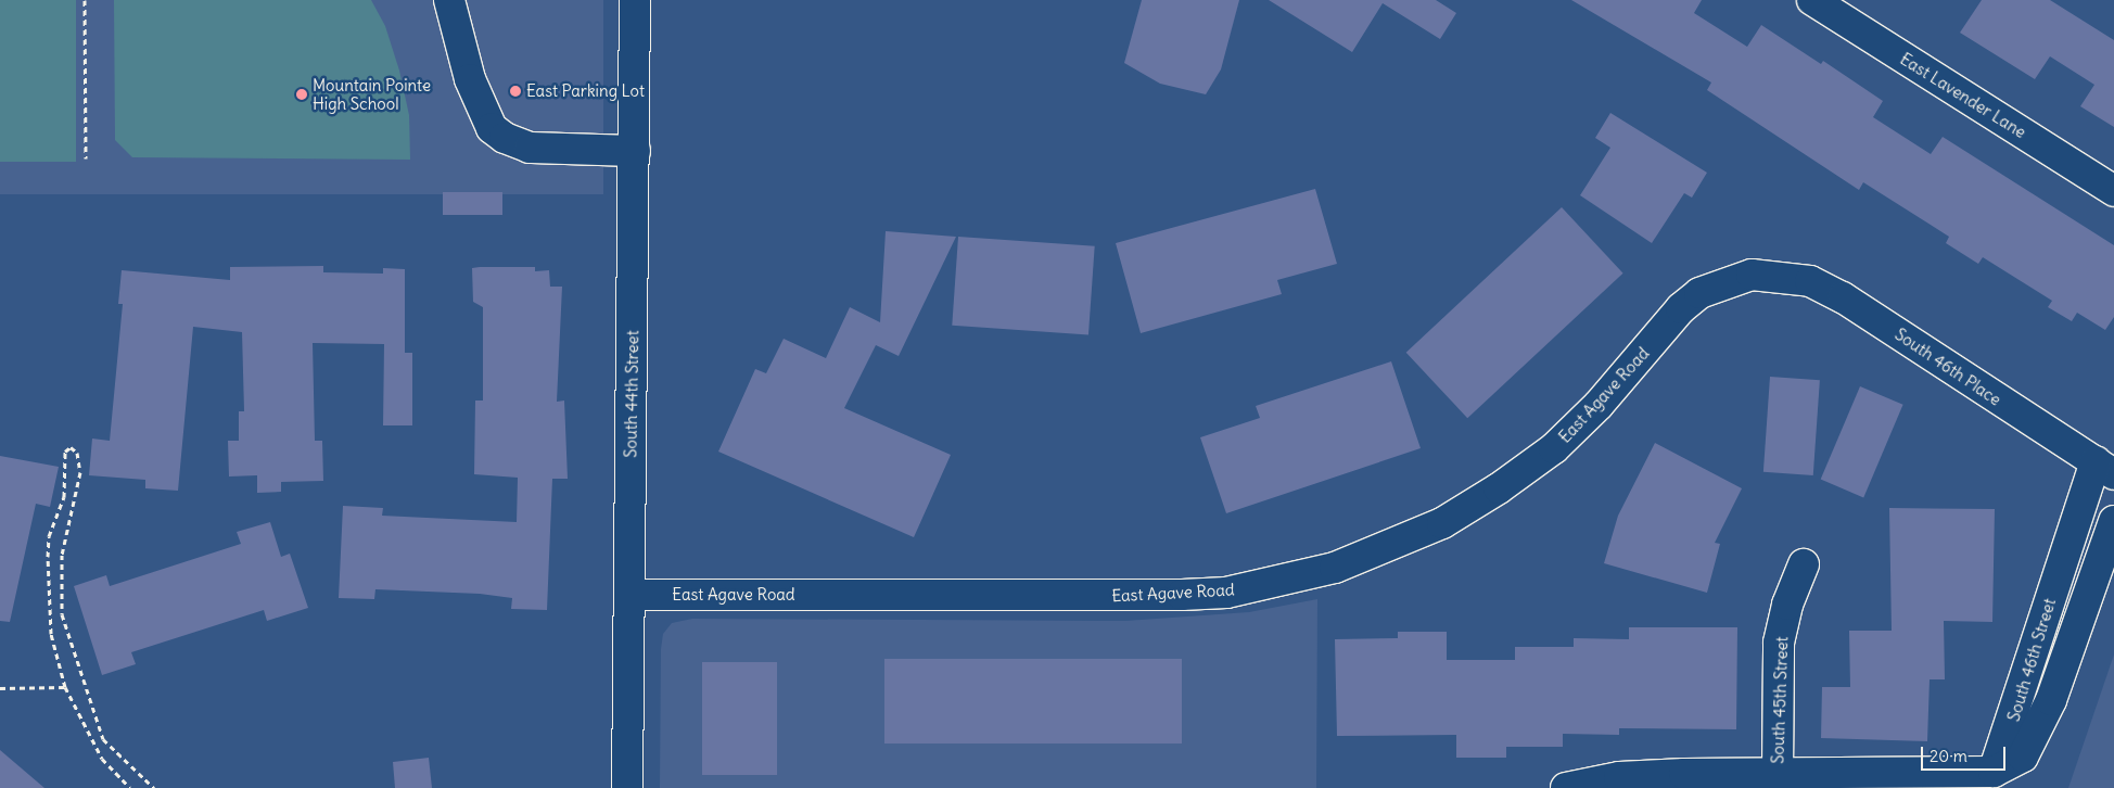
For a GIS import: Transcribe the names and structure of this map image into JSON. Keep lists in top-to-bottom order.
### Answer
{
  "streets": {
    "street": [
      "East Lavender Lane",
      "South 46th Place",
      "South 44th Street",
      "East Agave Road",
      "South 46th Street",
      "South 45th Street"
    ]
  },
  "crossings": [
    ["South 46th Place", "East Agave Road"],
    ["South 46th Place", "South 46th Street"],
    ["South 44th Street", "East Agave Road"]
  ],
  "places": ["East Parking Lot", "Mountain Pointe High School"],
  "scale_bar": "20 m"
}
